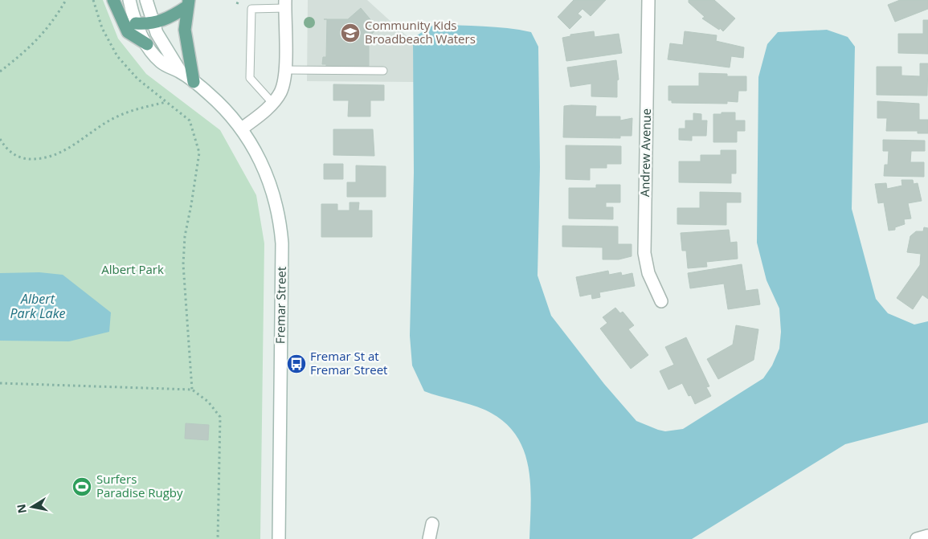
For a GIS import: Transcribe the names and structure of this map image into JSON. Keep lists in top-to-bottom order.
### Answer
{
  "streets": {
    "street": ["Andrew Avenue", "Fremar Street"]
  },
  "water": ["Albert Park Lake"],
  "parks": ["Albert Park"],
  "places": {
    "school or university": ["Community Kids Broadbeach Waters"],
    "bus stop": ["Fremar St at Fremar Street"],
    "sports": ["Surfers Paradise Rugby"]
  },
  "north": "left"
}
